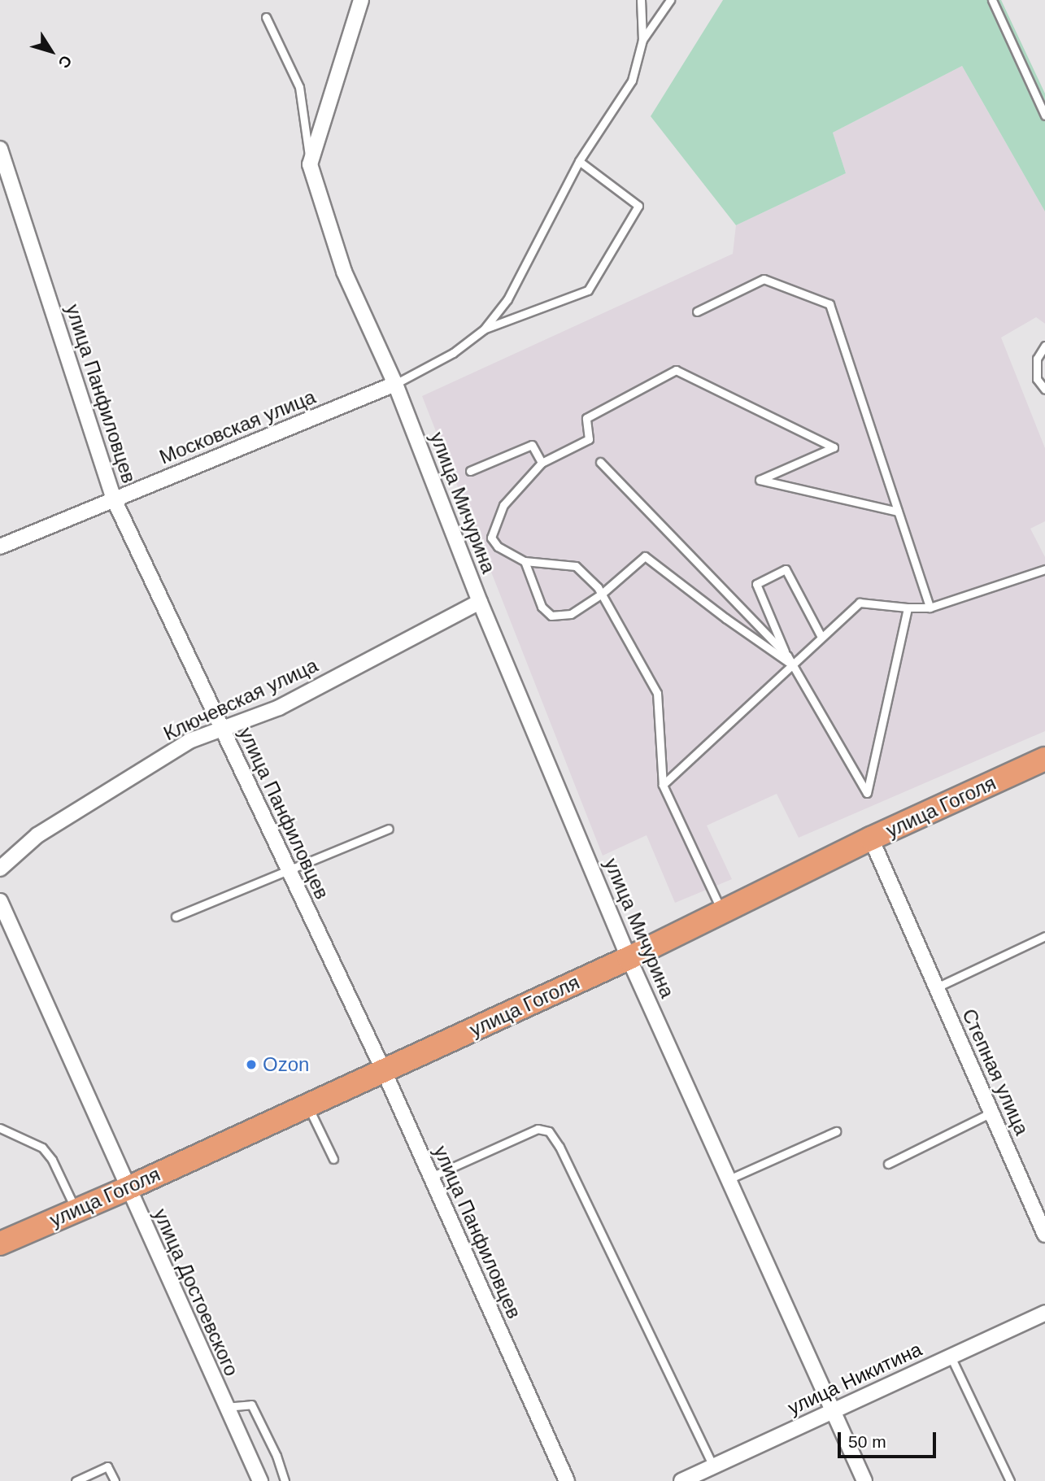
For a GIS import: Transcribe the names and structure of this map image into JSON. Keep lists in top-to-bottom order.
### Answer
{
  "streets": {
    "main road": ["улица Гоголя"],
    "street": [
      "улица Панфиловцев",
      "Московская улица",
      "улица Мичурина",
      "Ключевская улица",
      "Степная улица",
      "улица Достоевского",
      "улица Никитина"
    ]
  },
  "crossings": [
    ["улица Панфиловцев", "Московская улица"],
    ["улица Панфиловцев", "Ключевская улица"],
    ["улица Панфиловцев", "улица Гоголя"],
    ["Московская улица", "улица Мичурина"],
    ["улица Мичурина", "Ключевская улица"],
    ["улица Мичурина", "улица Гоголя"],
    ["улица Мичурина", "улица Никитина"],
    ["улица Гоголя", "Степная улица"],
    ["улица Гоголя", "улица Достоевского"]
  ],
  "places": ["Ozon"],
  "scale_bar": "50 m",
  "north": "bottom right"
}
